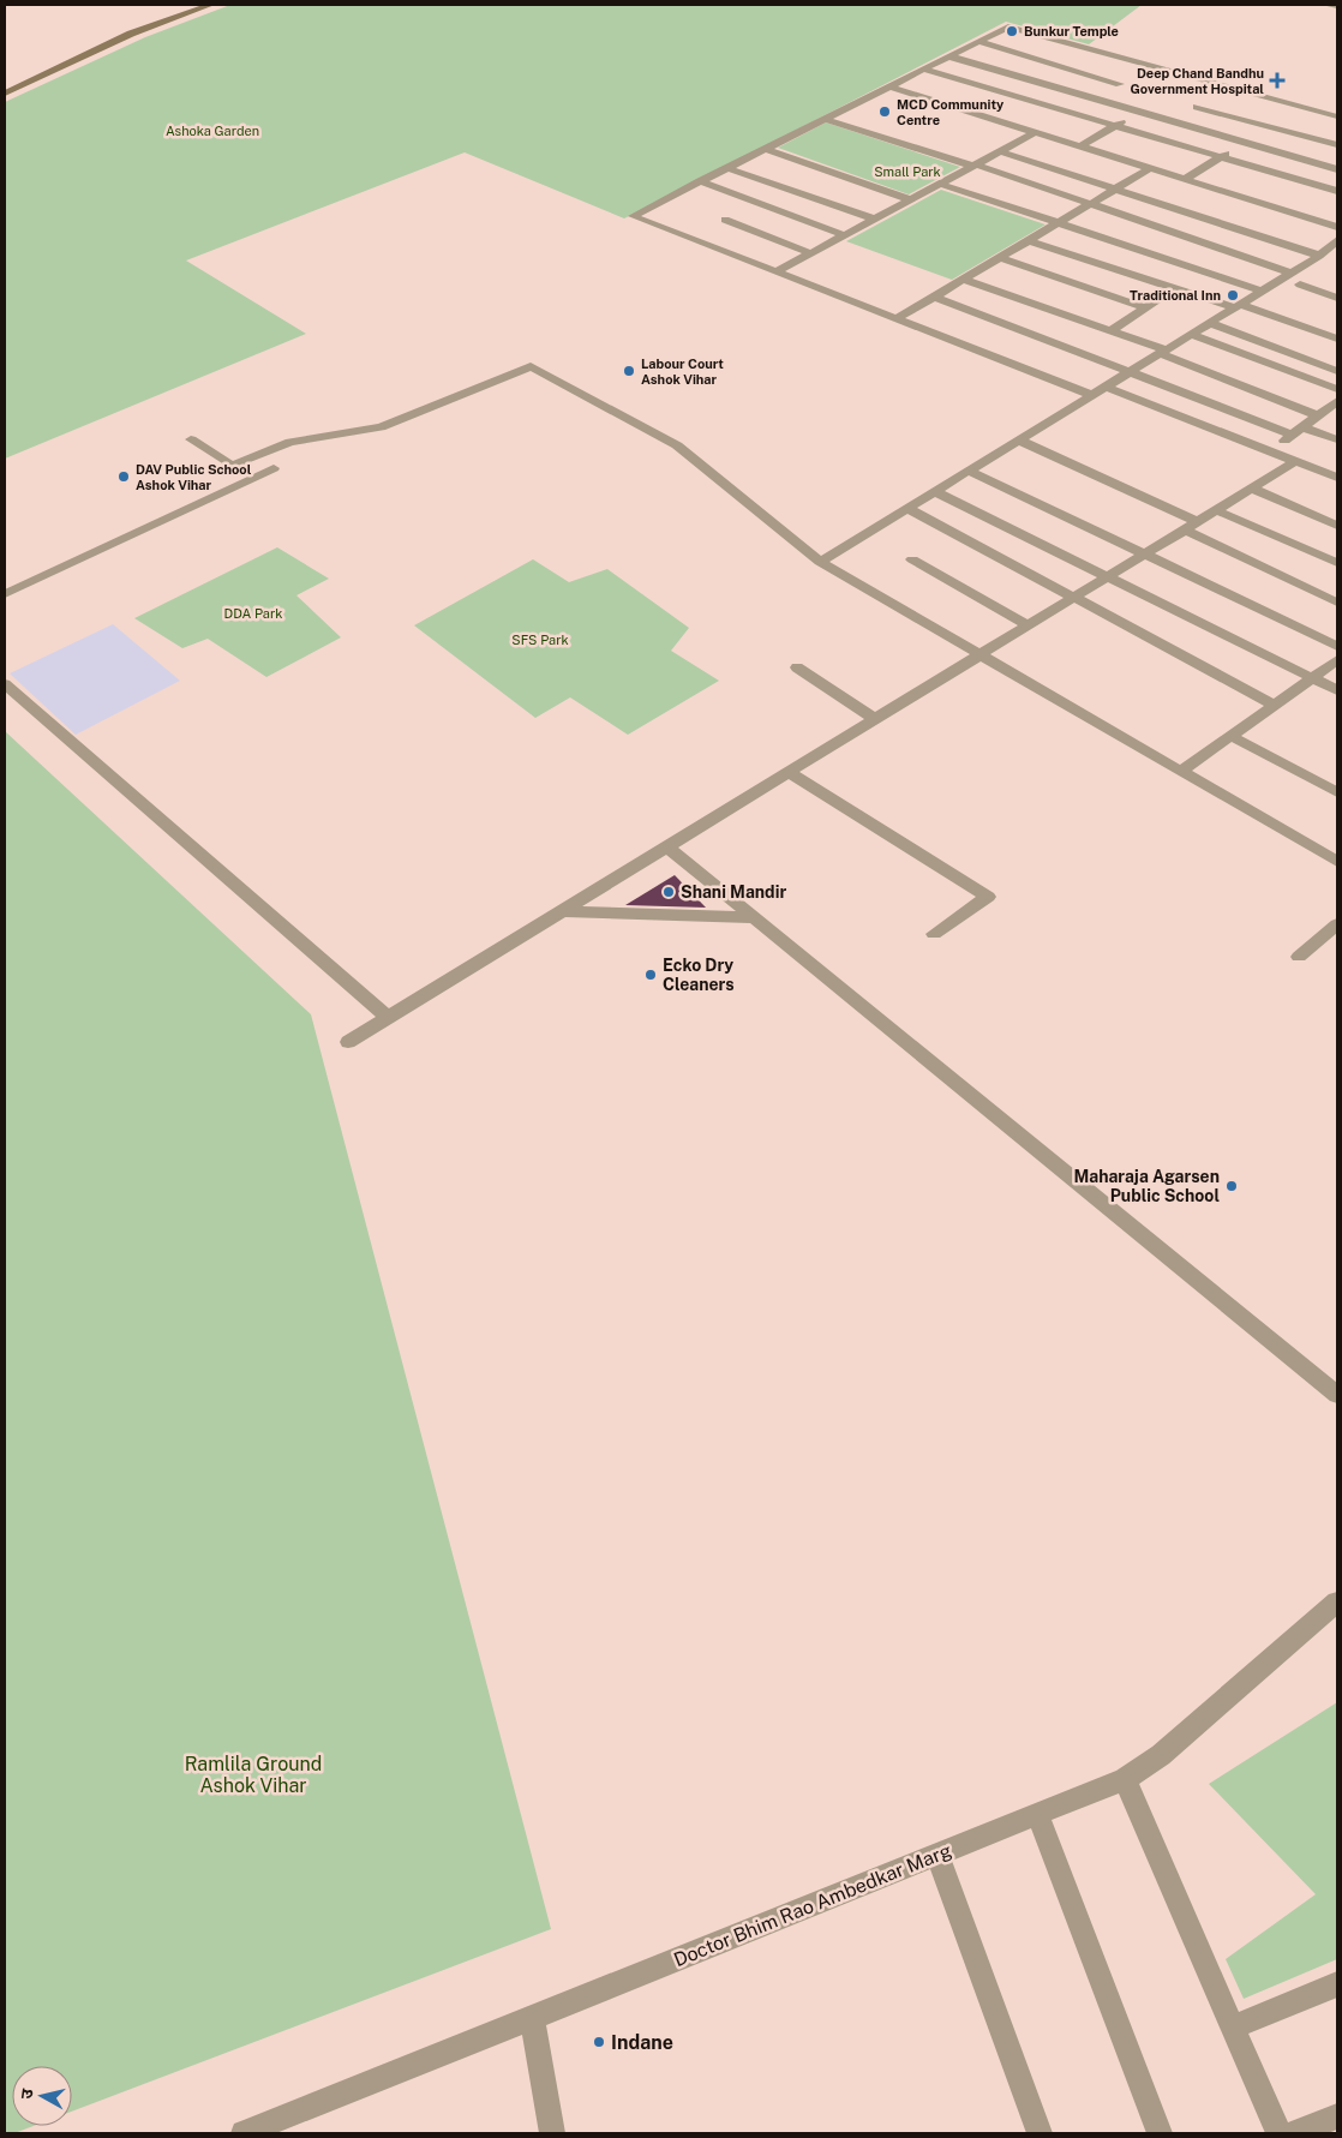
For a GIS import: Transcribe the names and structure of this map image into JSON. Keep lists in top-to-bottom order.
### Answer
{
  "streets": {
    "street": ["Doctor Bhim Rao Ambedkar Marg"]
  },
  "parks": [
    "Ashoka Garden",
    "Small Park",
    "DDA Park",
    "SFS Park",
    "Ramlila Ground Ashok Vihar"
  ],
  "places": {
    "other": [
      "Bunkur Temple",
      "MCD Community Centre",
      "Traditional Inn",
      "Labour Court Ashok Vihar",
      "DAV Public School Ashok Vihar",
      "Shani Mandir",
      "Ecko Dry Cleaners",
      "Maharaja Agarsen Public School",
      "Indane"
    ],
    "health": ["Deep Chand Bandhu Government Hospital"]
  },
  "north": "left"
}
